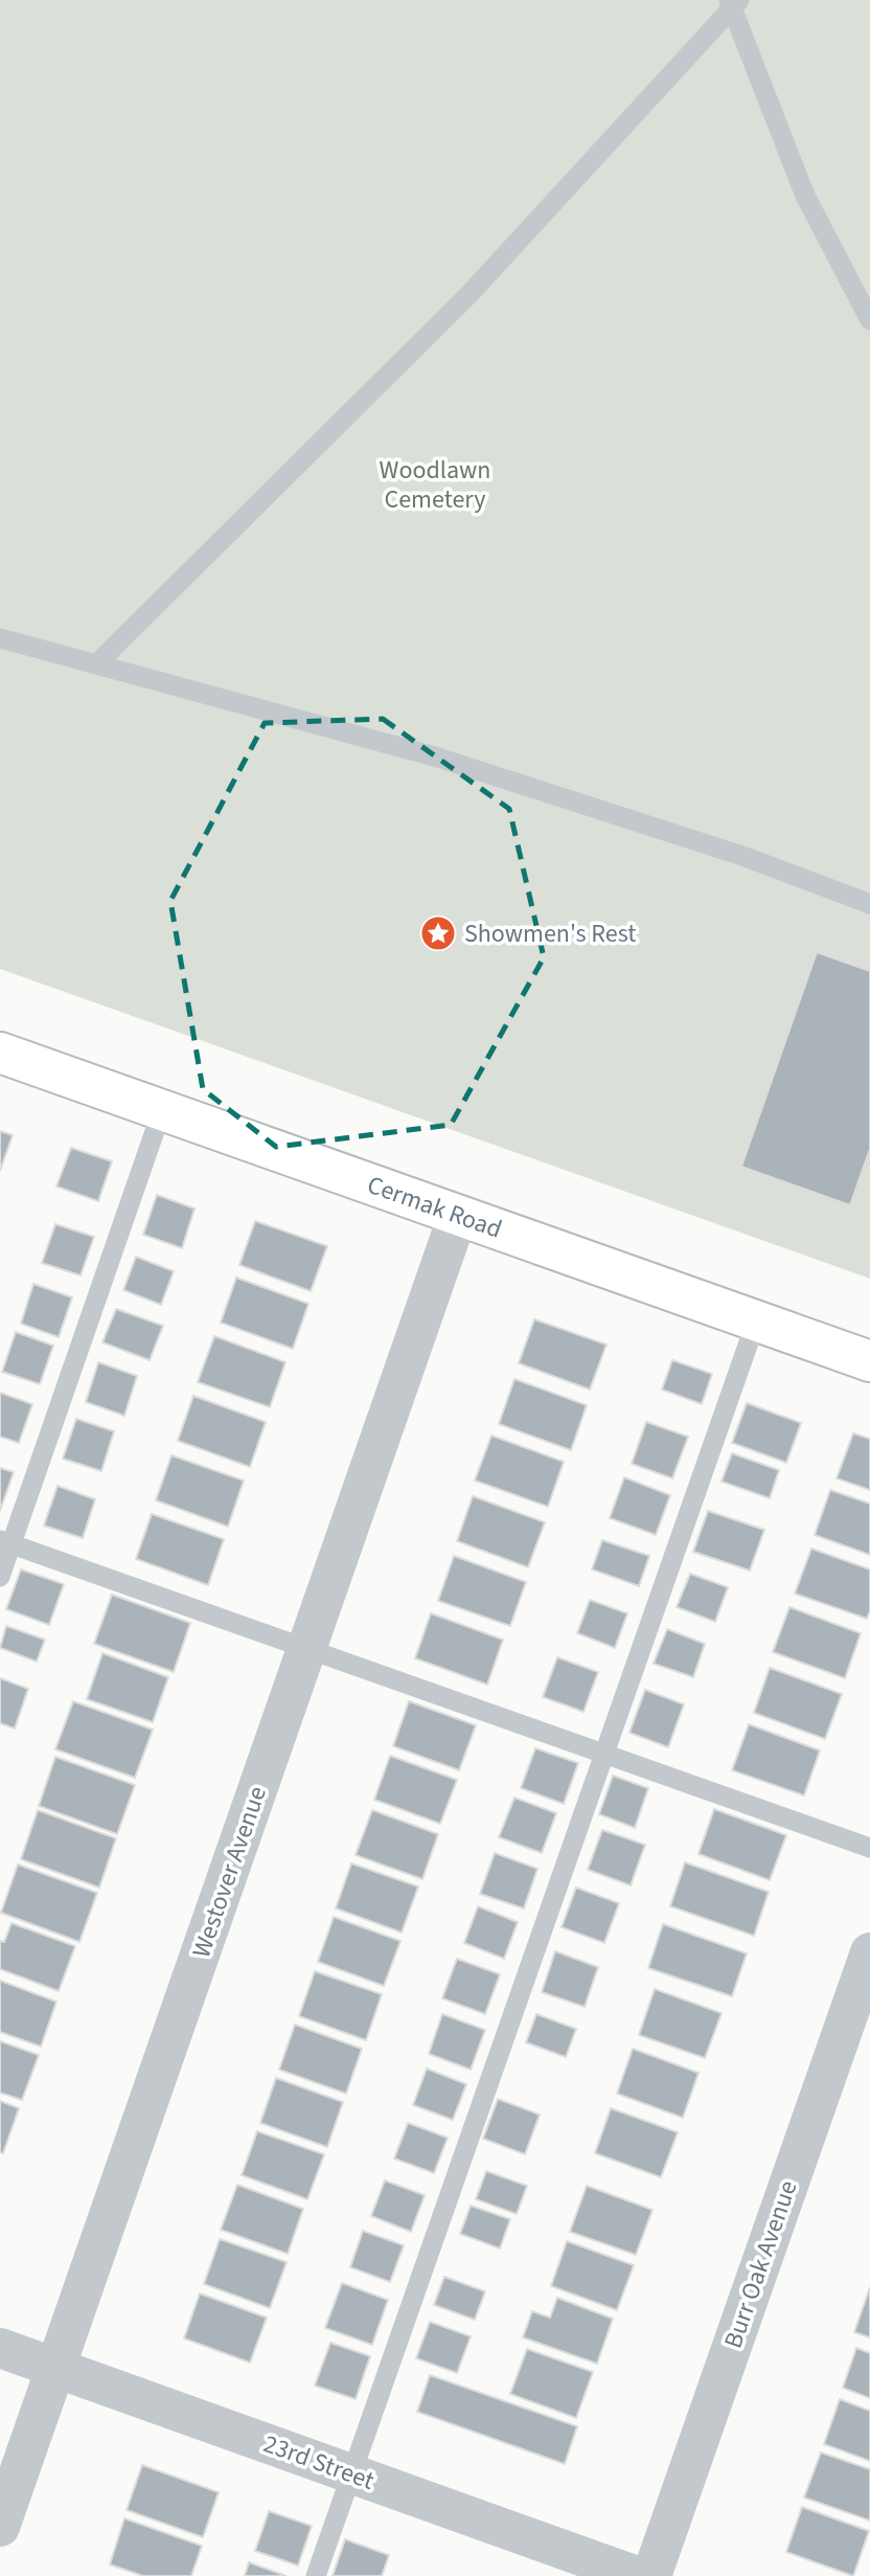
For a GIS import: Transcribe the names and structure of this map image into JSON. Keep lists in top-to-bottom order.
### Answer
{
  "streets": {
    "main road": ["Cermak Road"],
    "street": ["Westover Avenue", "Burr Oak Avenue", "23rd Street"]
  },
  "crossings": [
    ["Cermak Road", "Westover Avenue"],
    ["Westover Avenue", "23rd Street"]
  ],
  "parks": ["Woodlawn Cemetery"],
  "places": {
    "place": ["Showmen's Rest"]
  }
}
